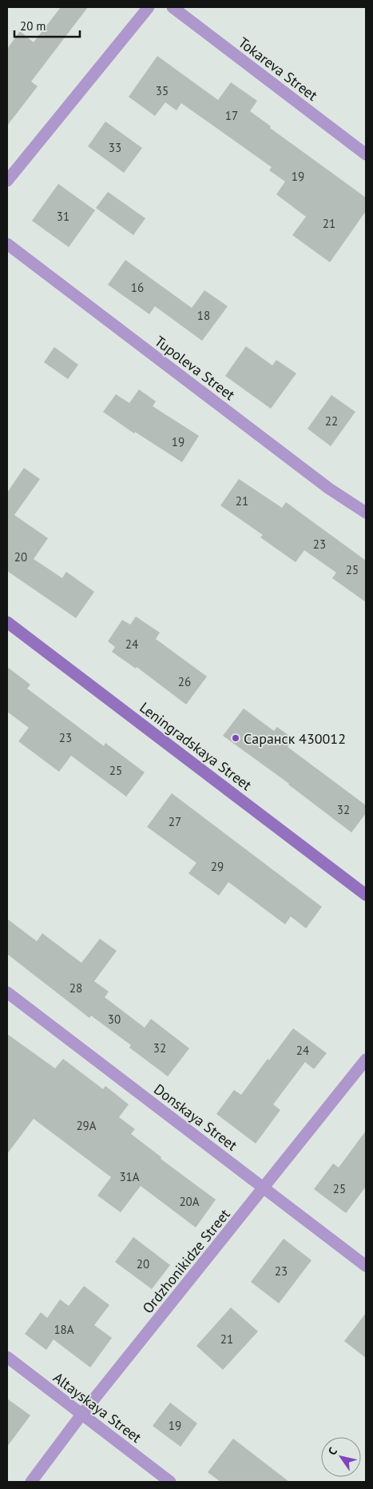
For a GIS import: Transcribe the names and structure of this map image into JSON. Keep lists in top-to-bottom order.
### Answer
{
  "streets": {
    "street": [
      "Tokareva Street",
      "Tupoleva Street",
      "Leningradskaya Street",
      "Donskaya Street",
      "Ordzhonikidze Street",
      "Altayskaya Street"
    ]
  },
  "crossings": [
    ["Donskaya Street", "Ordzhonikidze Street"],
    ["Ordzhonikidze Street", "Altayskaya Street"]
  ],
  "places": ["Саранск 430012"],
  "house_numbers": [
    "35",
    "17",
    "33",
    "19",
    "31",
    "21",
    "16",
    "18",
    "22",
    "19",
    "21",
    "23",
    "20",
    "25",
    "24",
    "26",
    "23",
    "25",
    "32",
    "27",
    "29",
    "28",
    "30",
    "32",
    "24",
    "29А",
    "31А",
    "25",
    "20А",
    "20",
    "23",
    "18А",
    "21",
    "19"
  ],
  "scale_bar": "20 m",
  "north": "top left"
}
